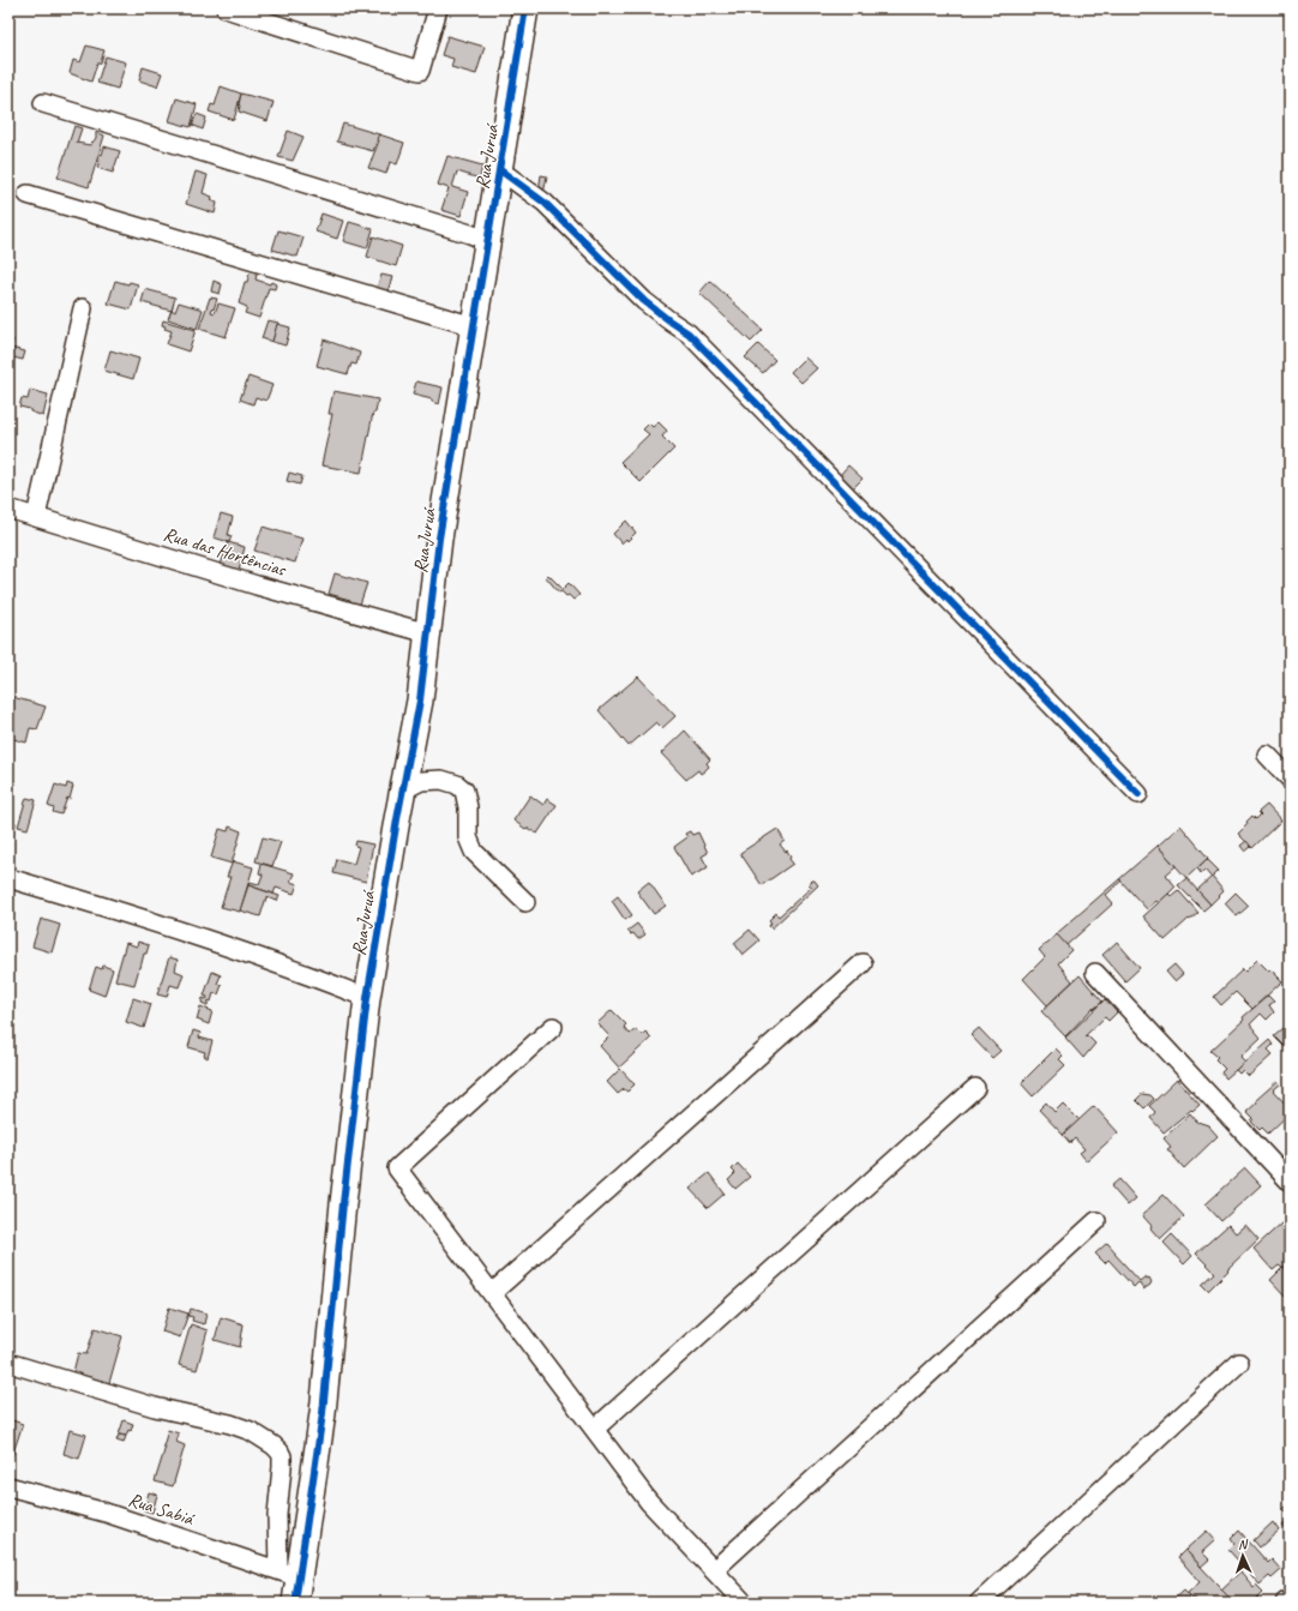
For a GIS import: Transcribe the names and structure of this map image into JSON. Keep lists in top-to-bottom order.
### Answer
{
  "streets": {
    "street": ["Rua Juruá", "Rua das Hortências", "Rua Sabiá"]
  },
  "crossings": [
    ["Rua Juruá", "Rua das Hortências"],
    ["Rua Juruá", "Rua Sabiá"]
  ],
  "north": "top"
}
